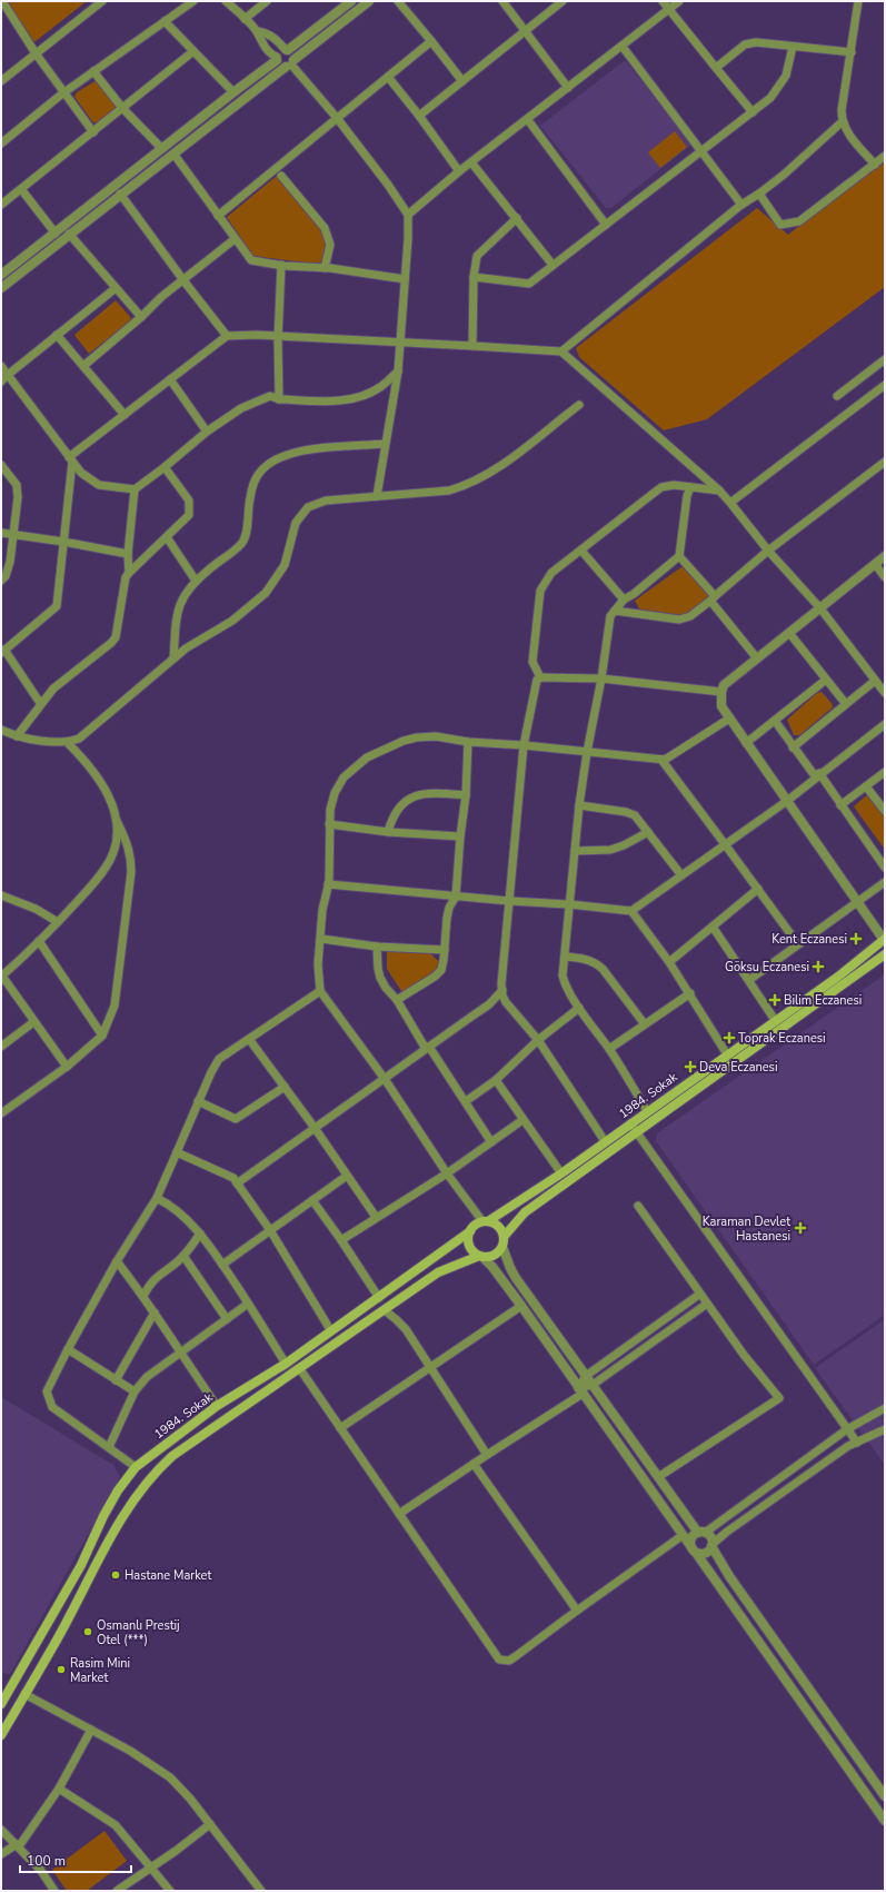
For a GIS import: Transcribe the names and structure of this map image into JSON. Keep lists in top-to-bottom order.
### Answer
{
  "streets": {
    "main road": ["1984. Sokak"]
  },
  "places": {
    "health": [
      "Kent Eczanesi",
      "Göksu Eczanesi",
      "Bilim Eczanesi",
      "Toprak Eczanesi",
      "Deva Eczanesi",
      "Karaman Devlet Hastanesi"
    ],
    "other": ["Hastane Market", "Osmanlı Prestij Otel (***)", "Rasim Mini Market"]
  },
  "scale_bar": "100 m"
}
